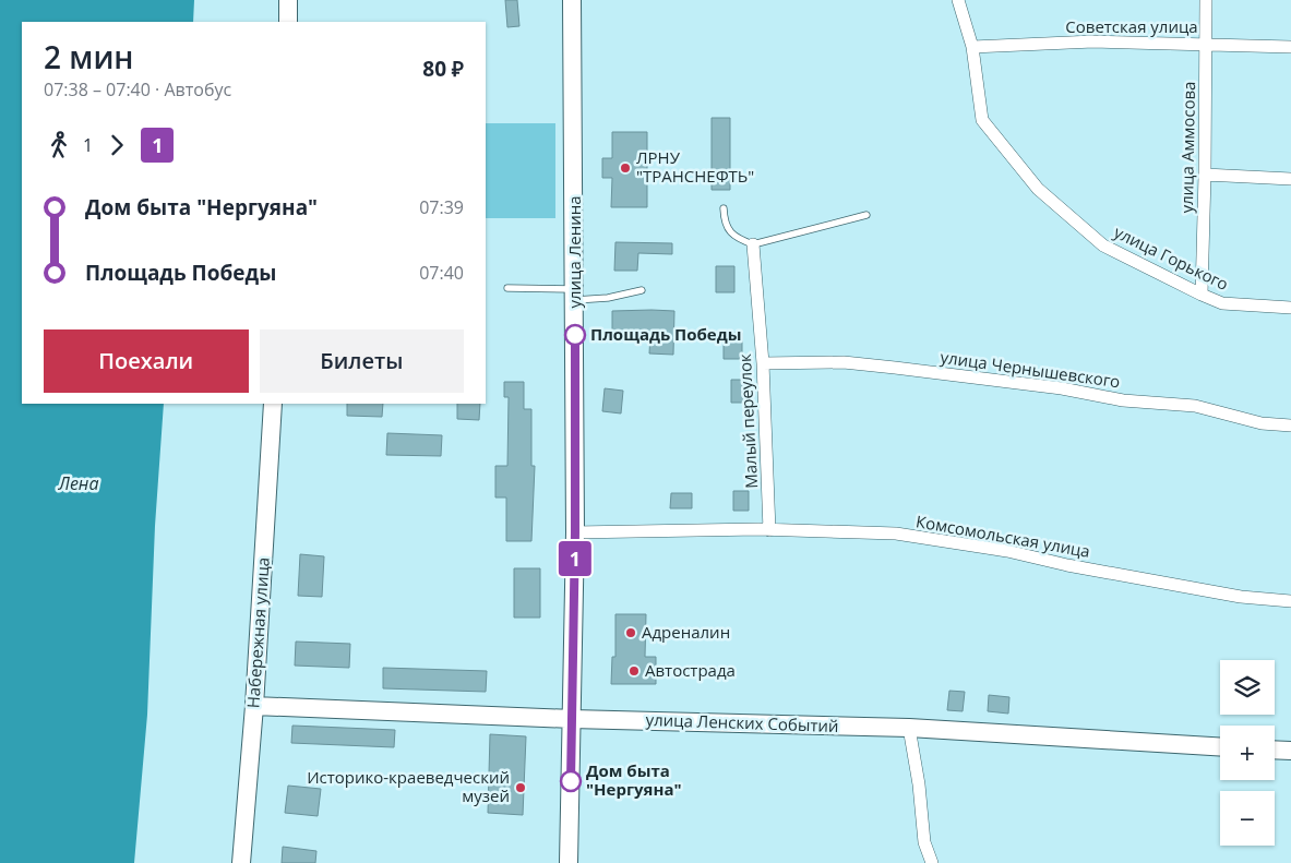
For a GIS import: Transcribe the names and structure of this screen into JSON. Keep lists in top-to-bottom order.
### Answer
{
  "streets": {
    "street": [
      "Советская улица",
      "улица Аммосова",
      "улица Ленина",
      "улица Горького",
      "улица Чернышевского",
      "Малый переулок",
      "Комсомольская улица",
      "Набережная улица",
      "улица Ленских Событий"
    ]
  },
  "crossings": [
    ["Советская улица", "улица Аммосова"],
    ["Советская улица", "улица Горького"],
    ["улица Аммосова", "улица Горького"],
    ["улица Ленина", "Комсомольская улица"],
    ["улица Ленина", "улица Ленских Событий"],
    ["улица Чернышевского", "Малый переулок"],
    ["Малый переулок", "Комсомольская улица"],
    ["Набережная улица", "улица Ленских Событий"]
  ],
  "water": ["Лена"],
  "places": [
    "ЛРНУ \"ТРАНСНЕФТЬ\"",
    "Площадь Победы",
    "Адреналин",
    "Автострада",
    "Дом быта \"Нергуяна\"",
    "Историко-краеведческий музей"
  ],
  "lines": ["bus line 1"],
  "page": {
    "on_map": "1",
    "heading": ["2 мин", "07:38 – 07:40 · Автобус", "80 ₽"],
    "legs": ["1", "1"],
    "list": [
      {
        "name": "Дом быта \"Нергуяна\"",
        "value": "07:39"
      },
      {
        "name": "Площадь Победы",
        "value": "07:40"
      }
    ],
    "buttons": ["Поехали", "Билеты"],
    "map_buttons": ["+", "−"]
  }
}
